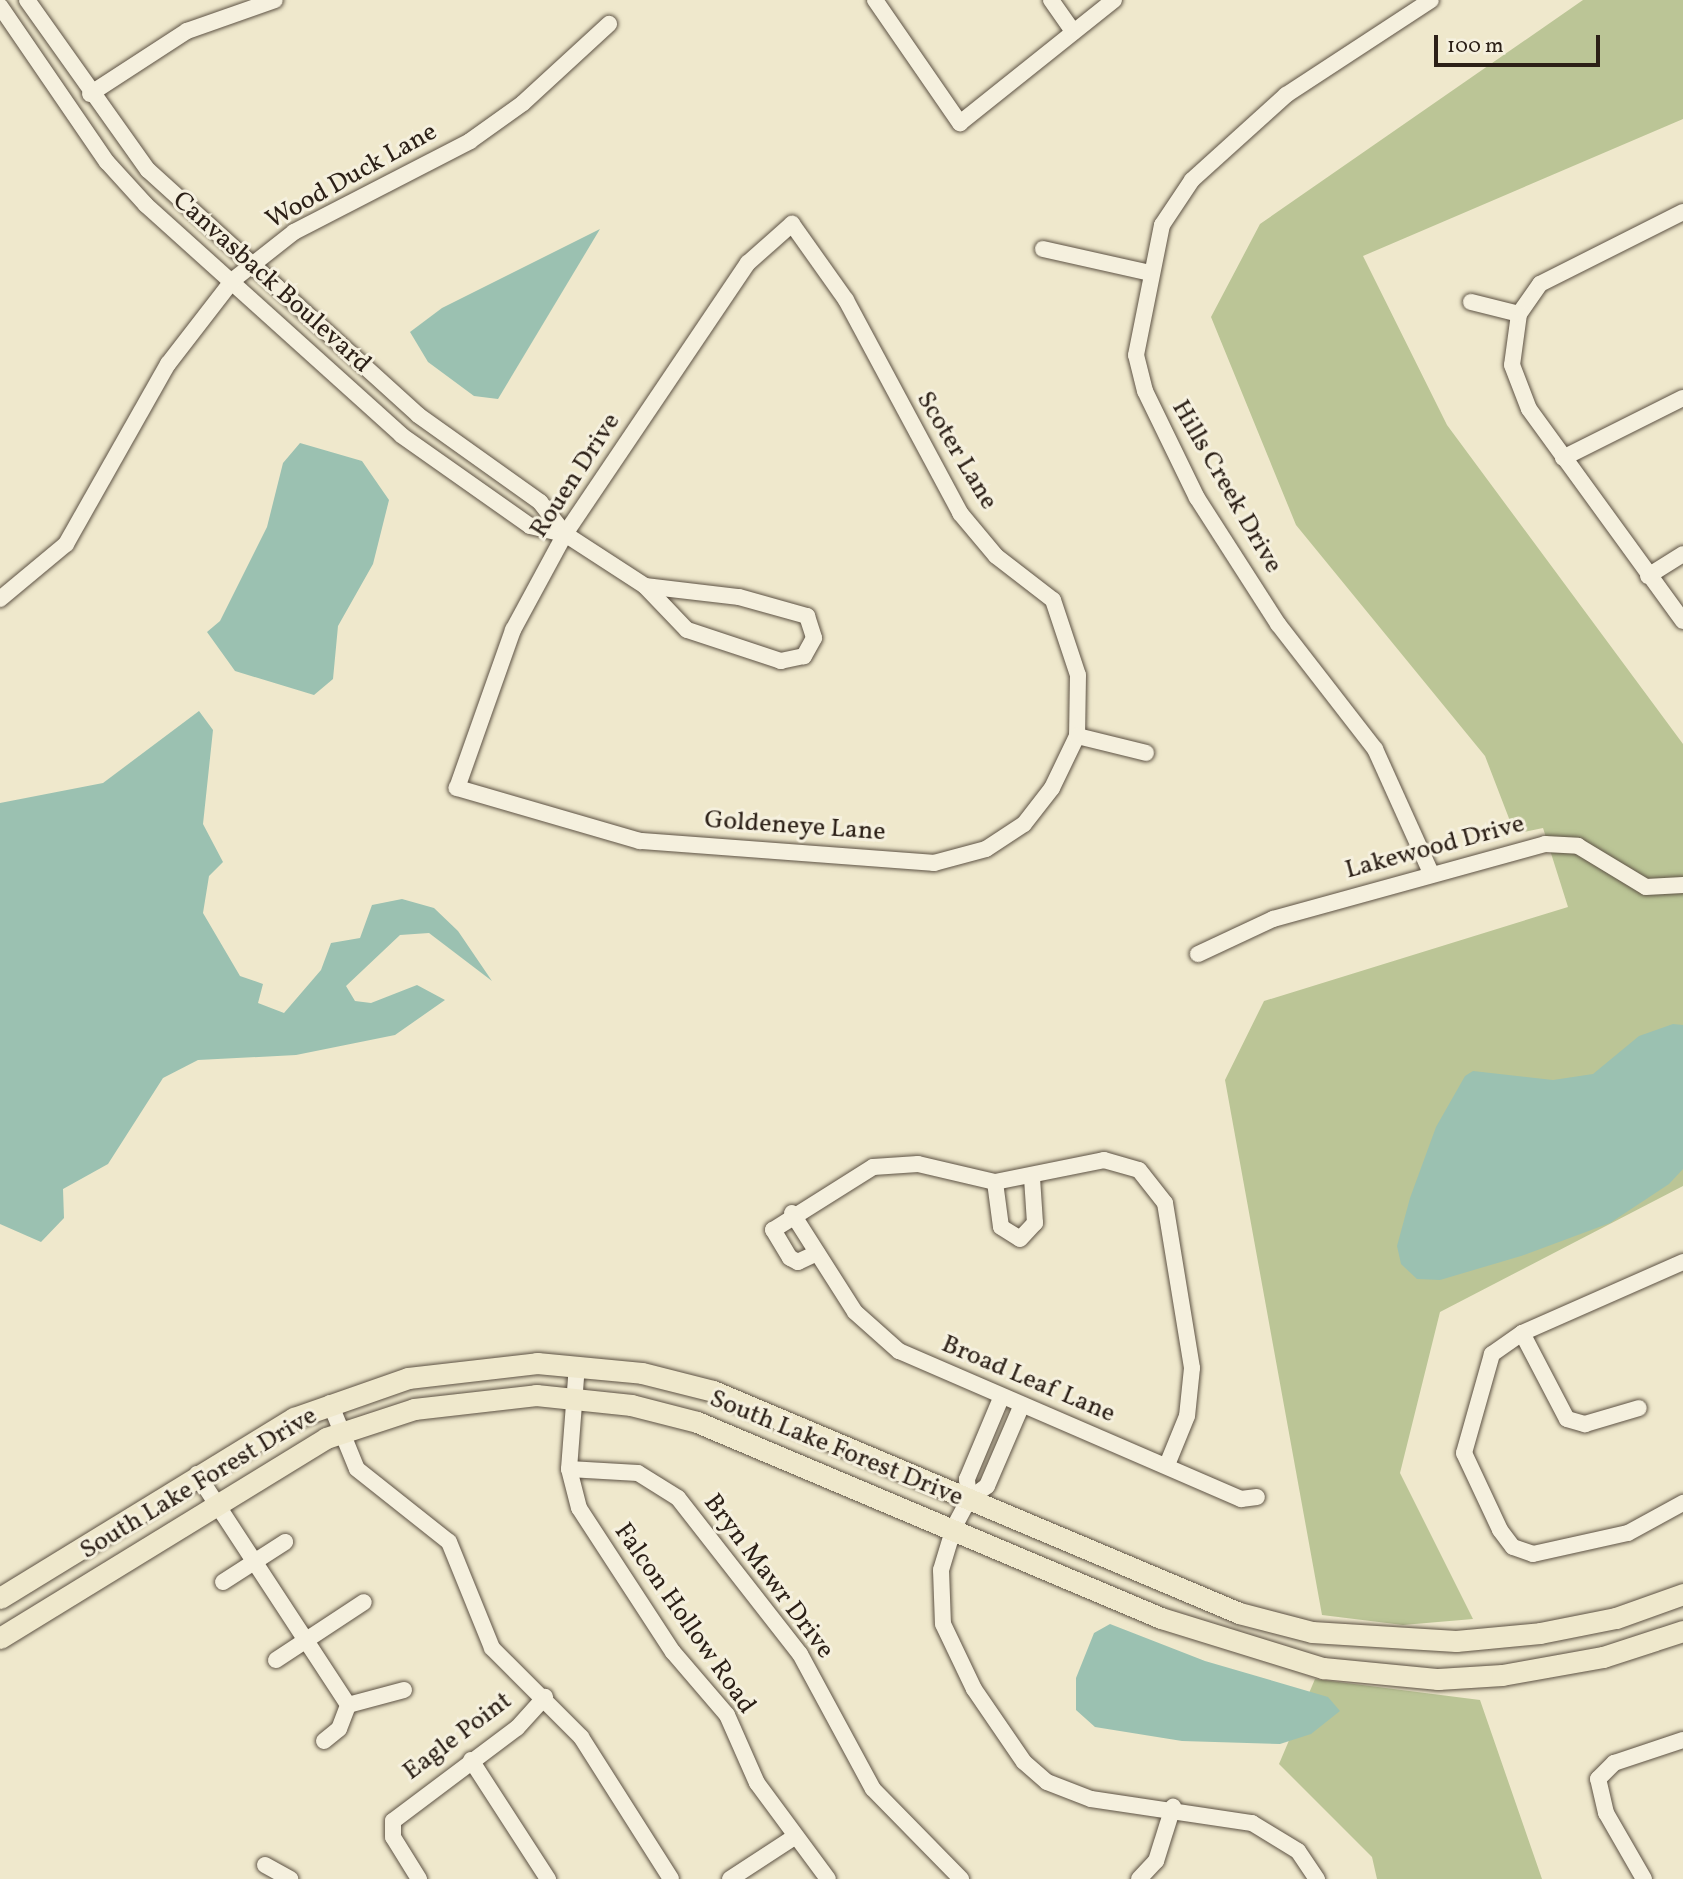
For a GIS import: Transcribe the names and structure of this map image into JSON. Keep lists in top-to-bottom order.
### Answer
{
  "streets": {
    "main road": ["South Lake Forest Drive"],
    "street": [
      "Wood Duck Lane",
      "Canvasback Boulevard",
      "Scoter Lane",
      "Rouen Drive",
      "Hills Creek Drive",
      "Goldeneye Lane",
      "Lakewood Drive",
      "Broad Leaf Lane",
      "Bryn Mawr Drive",
      "Falcon Hollow Road",
      "Eagle Point"
    ]
  },
  "crossings": [
    ["Wood Duck Lane", "Canvasback Boulevard"],
    ["Canvasback Boulevard", "Rouen Drive"],
    ["Scoter Lane", "Rouen Drive"],
    ["Scoter Lane", "Goldeneye Lane"],
    ["Rouen Drive", "Goldeneye Lane"],
    ["Hills Creek Drive", "Lakewood Drive"],
    ["South Lake Forest Drive", "Falcon Hollow Road"],
    ["Bryn Mawr Drive", "Falcon Hollow Road"]
  ],
  "scale_bar": "100 m"
}
